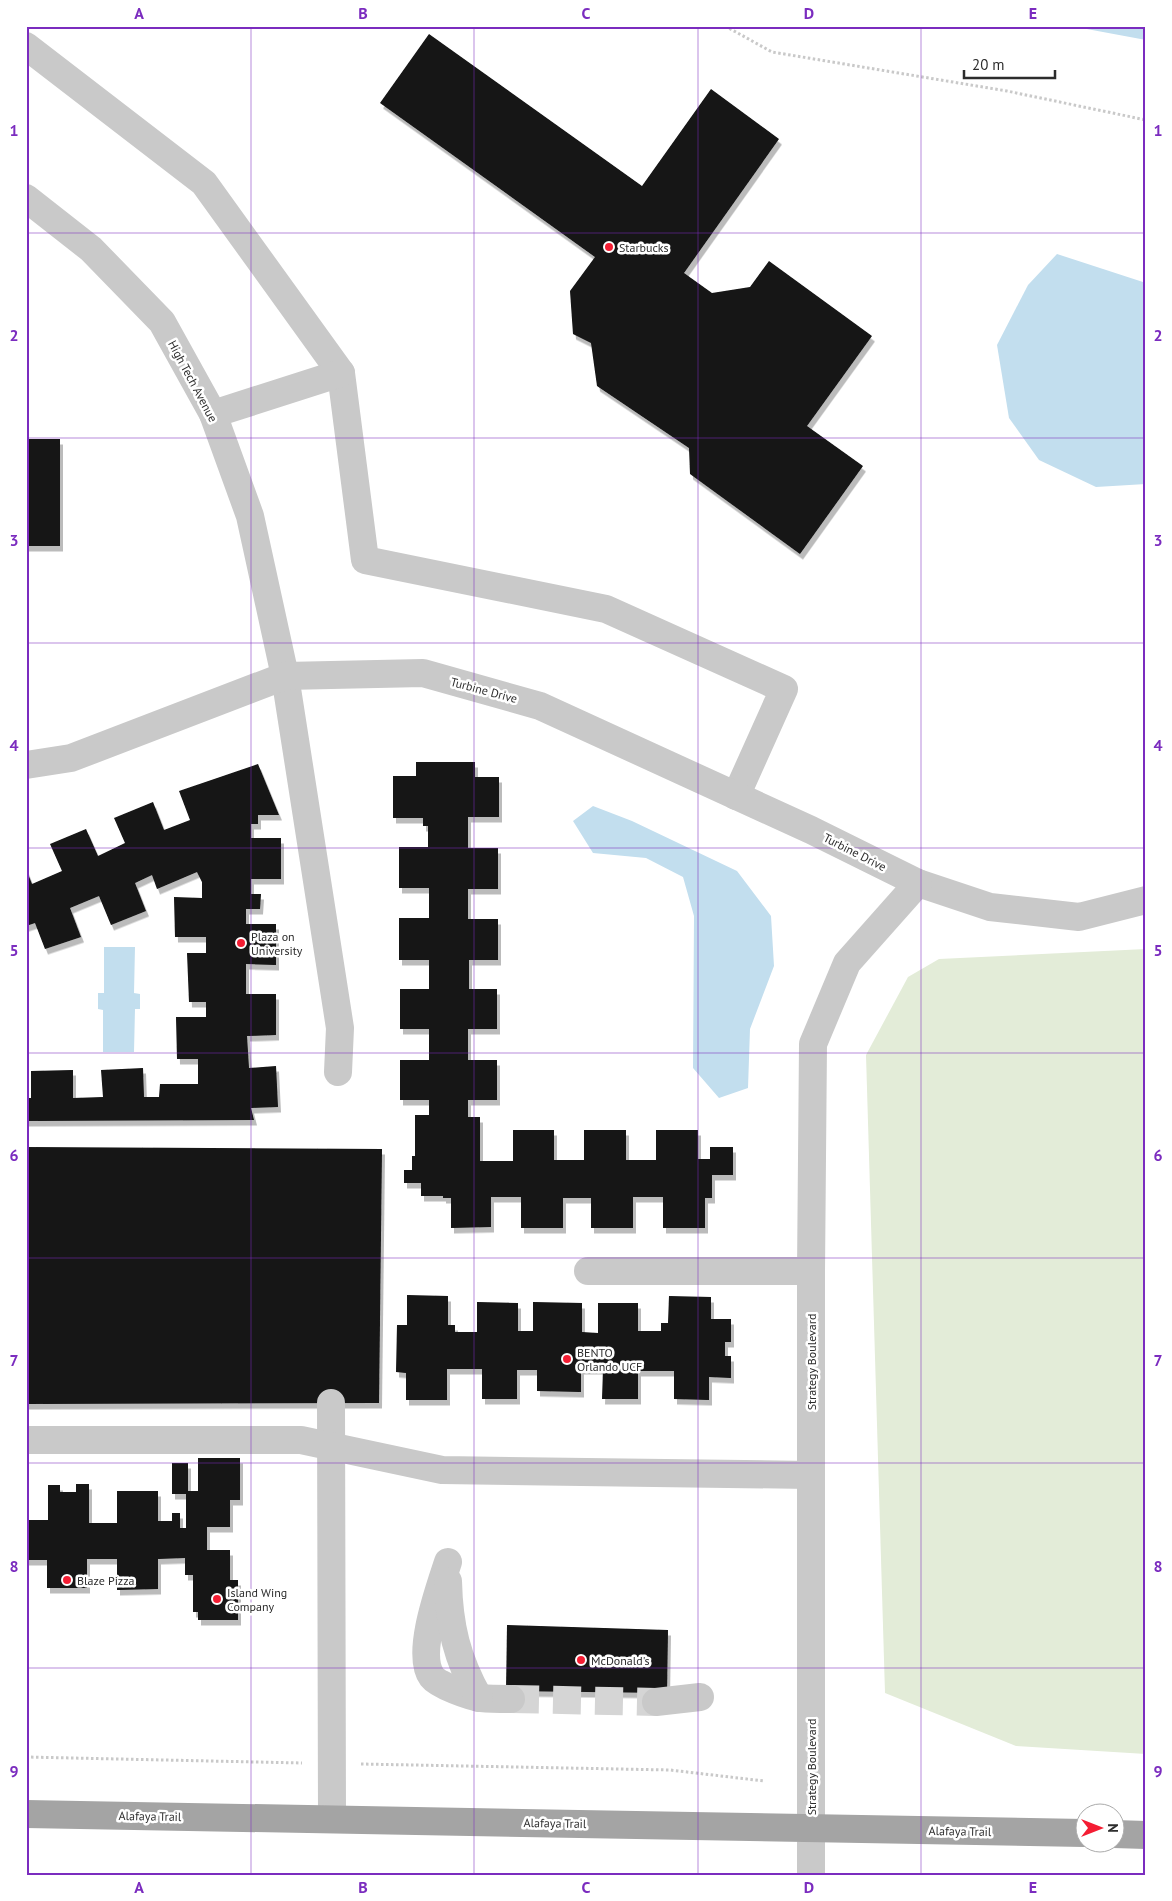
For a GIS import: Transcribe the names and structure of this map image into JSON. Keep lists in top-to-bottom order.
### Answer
{
  "streets": {
    "main road": ["Alafaya Trail"],
    "street": ["High Tech Avenue", "Turbine Drive", "Strategy Boulevard"]
  },
  "crossings": [
    ["High Tech Avenue", "Turbine Drive"],
    ["Turbine Drive", "Strategy Boulevard"],
    ["Strategy Boulevard", "Alafaya Trail"]
  ],
  "places": [
    "Starbucks",
    "Plaza on University",
    "BENTO Orlando UCF",
    "Blaze Pizza",
    "Island Wing Company",
    "McDonald's"
  ],
  "scale_bar": "20 m",
  "north": "right",
  "grid": {
    "columns": [
      "A",
      "B",
      "C",
      "D",
      "E"
    ],
    "rows": [
      "1",
      "2",
      "3",
      "4",
      "5",
      "6",
      "7",
      "8",
      "9"
    ]
  }
}
